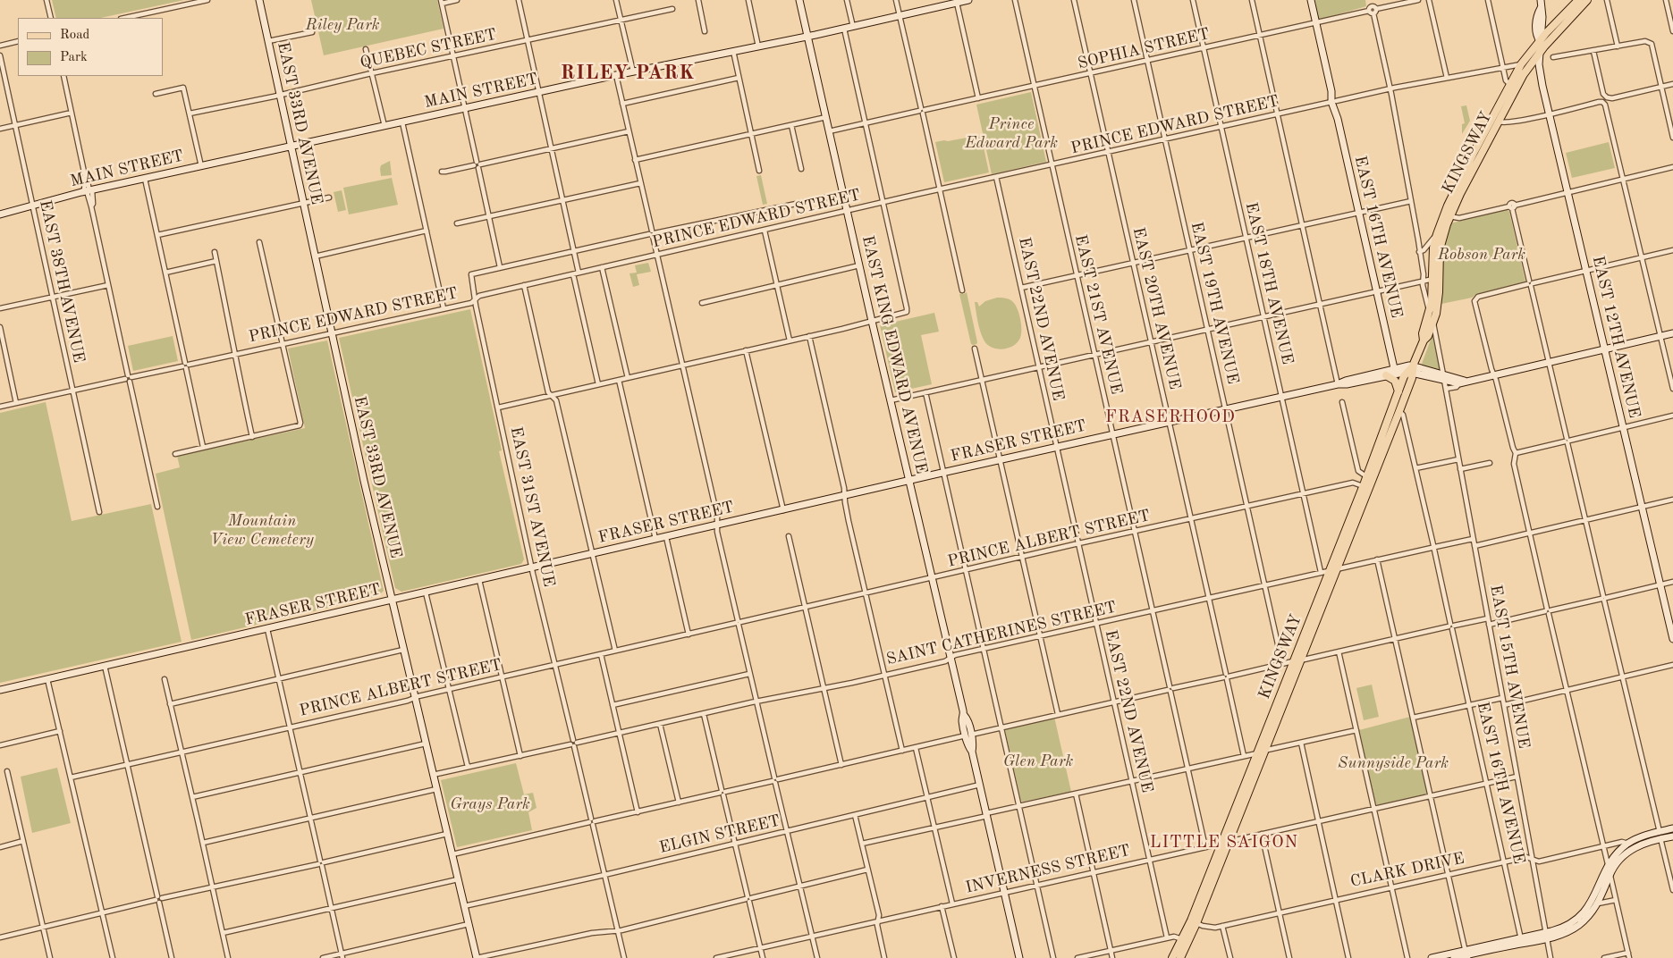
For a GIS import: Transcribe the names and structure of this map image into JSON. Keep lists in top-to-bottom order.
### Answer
{
  "streets": {
    "main road": ["KINGSWAY"],
    "street": [
      "QUEBEC STREET",
      "SOPHIA STREET",
      "MAIN STREET",
      "EAST 33RD AVENUE",
      "PRINCE EDWARD STREET",
      "EAST 16TH AVENUE",
      "EAST 38TH AVENUE",
      "EAST 18TH AVENUE",
      "EAST 19TH AVENUE",
      "EAST 20TH AVENUE",
      "EAST 21ST AVENUE",
      "EAST 22ND AVENUE",
      "EAST 12TH AVENUE",
      "EAST KING EDWARD AVENUE",
      "FRASER STREET",
      "EAST 31ST AVENUE",
      "PRINCE ALBERT STREET",
      "SAINT CATHERINES STREET",
      "EAST 15TH AVENUE",
      "ELGIN STREET",
      "INVERNESS STREET",
      "CLARK DRIVE"
    ]
  },
  "crossings": [
    ["QUEBEC STREET", "EAST 33RD AVENUE"],
    ["SOPHIA STREET", "EAST 16TH AVENUE"],
    ["SOPHIA STREET", "EAST 18TH AVENUE"],
    ["SOPHIA STREET", "EAST 19TH AVENUE"],
    ["SOPHIA STREET", "EAST 20TH AVENUE"],
    ["SOPHIA STREET", "EAST 21ST AVENUE"],
    ["SOPHIA STREET", "EAST KING EDWARD AVENUE"],
    ["MAIN STREET", "EAST 33RD AVENUE"],
    ["MAIN STREET", "EAST 38TH AVENUE"],
    ["MAIN STREET", "EAST KING EDWARD AVENUE"],
    ["EAST 33RD AVENUE", "PRINCE EDWARD STREET"],
    ["EAST 33RD AVENUE", "FRASER STREET"],
    ["EAST 33RD AVENUE", "PRINCE ALBERT STREET"],
    ["EAST 33RD AVENUE", "SAINT CATHERINES STREET"],
    ["EAST 33RD AVENUE", "ELGIN STREET"],
    ["PRINCE EDWARD STREET", "KINGSWAY"],
    ["PRINCE EDWARD STREET", "EAST 16TH AVENUE"],
    ["PRINCE EDWARD STREET", "EAST 38TH AVENUE"],
    ["PRINCE EDWARD STREET", "EAST 18TH AVENUE"],
    ["PRINCE EDWARD STREET", "EAST 19TH AVENUE"],
    ["PRINCE EDWARD STREET", "EAST 20TH AVENUE"],
    ["PRINCE EDWARD STREET", "EAST 21ST AVENUE"],
    ["PRINCE EDWARD STREET", "EAST 22ND AVENUE"],
    ["PRINCE EDWARD STREET", "EAST KING EDWARD AVENUE"],
    ["PRINCE EDWARD STREET", "EAST 31ST AVENUE"],
    ["KINGSWAY", "EAST 16TH AVENUE"],
    ["KINGSWAY", "EAST 12TH AVENUE"],
    ["KINGSWAY", "FRASER STREET"],
    ["KINGSWAY", "PRINCE ALBERT STREET"],
    ["KINGSWAY", "SAINT CATHERINES STREET"],
    ["KINGSWAY", "EAST 15TH AVENUE"],
    ["KINGSWAY", "INVERNESS STREET"],
    ["KINGSWAY", "CLARK DRIVE"],
    ["EAST 16TH AVENUE", "FRASER STREET"],
    ["EAST 16TH AVENUE", "SAINT CATHERINES STREET"],
    ["EAST 16TH AVENUE", "INVERNESS STREET"],
    ["EAST 16TH AVENUE", "CLARK DRIVE"],
    ["EAST 18TH AVENUE", "FRASER STREET"],
    ["EAST 18TH AVENUE", "PRINCE ALBERT STREET"],
    ["EAST 18TH AVENUE", "SAINT CATHERINES STREET"],
    ["EAST 19TH AVENUE", "FRASER STREET"],
    ["EAST 19TH AVENUE", "PRINCE ALBERT STREET"],
    ["EAST 19TH AVENUE", "SAINT CATHERINES STREET"],
    ["EAST 20TH AVENUE", "FRASER STREET"],
    ["EAST 20TH AVENUE", "PRINCE ALBERT STREET"],
    ["EAST 20TH AVENUE", "SAINT CATHERINES STREET"],
    ["EAST 21ST AVENUE", "FRASER STREET"],
    ["EAST 21ST AVENUE", "PRINCE ALBERT STREET"],
    ["EAST 21ST AVENUE", "SAINT CATHERINES STREET"],
    ["EAST 21ST AVENUE", "INVERNESS STREET"],
    ["EAST 22ND AVENUE", "FRASER STREET"],
    ["EAST 22ND AVENUE", "PRINCE ALBERT STREET"],
    ["EAST 22ND AVENUE", "SAINT CATHERINES STREET"],
    ["EAST 22ND AVENUE", "INVERNESS STREET"],
    ["EAST 12TH AVENUE", "FRASER STREET"],
    ["EAST KING EDWARD AVENUE", "FRASER STREET"],
    ["EAST KING EDWARD AVENUE", "PRINCE ALBERT STREET"],
    ["EAST KING EDWARD AVENUE", "SAINT CATHERINES STREET"],
    ["EAST KING EDWARD AVENUE", "ELGIN STREET"],
    ["EAST KING EDWARD AVENUE", "INVERNESS STREET"],
    ["FRASER STREET", "EAST 31ST AVENUE"],
    ["FRASER STREET", "EAST 15TH AVENUE"],
    ["EAST 31ST AVENUE", "PRINCE ALBERT STREET"],
    ["EAST 31ST AVENUE", "SAINT CATHERINES STREET"],
    ["EAST 31ST AVENUE", "ELGIN STREET"],
    ["SAINT CATHERINES STREET", "EAST 15TH AVENUE"],
    ["EAST 15TH AVENUE", "INVERNESS STREET"],
    ["EAST 15TH AVENUE", "CLARK DRIVE"]
  ],
  "districts": ["RILEY PARK", "FRASERHOOD", "LITTLE SAIGON"],
  "parks": [
    "Riley Park",
    "Prince Edward Park",
    "Robson Park",
    "Mountain View Cemetery",
    "Glen Park",
    "Sunnyside Park",
    "Grays Park"
  ],
  "legend": ["Road", "Park"]
}
